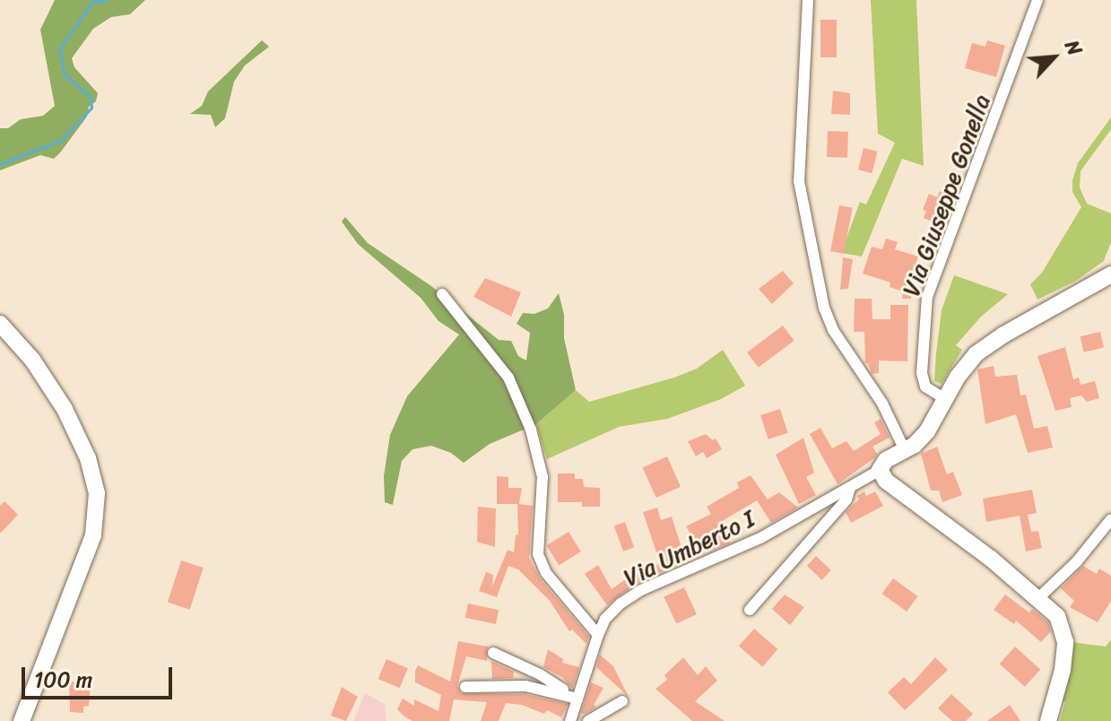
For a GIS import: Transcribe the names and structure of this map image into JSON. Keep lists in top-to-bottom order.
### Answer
{
  "streets": {
    "street": ["Via Giuseppe Gonella", "Via Umberto I"]
  },
  "scale_bar": "100 m",
  "north": "top right"
}
